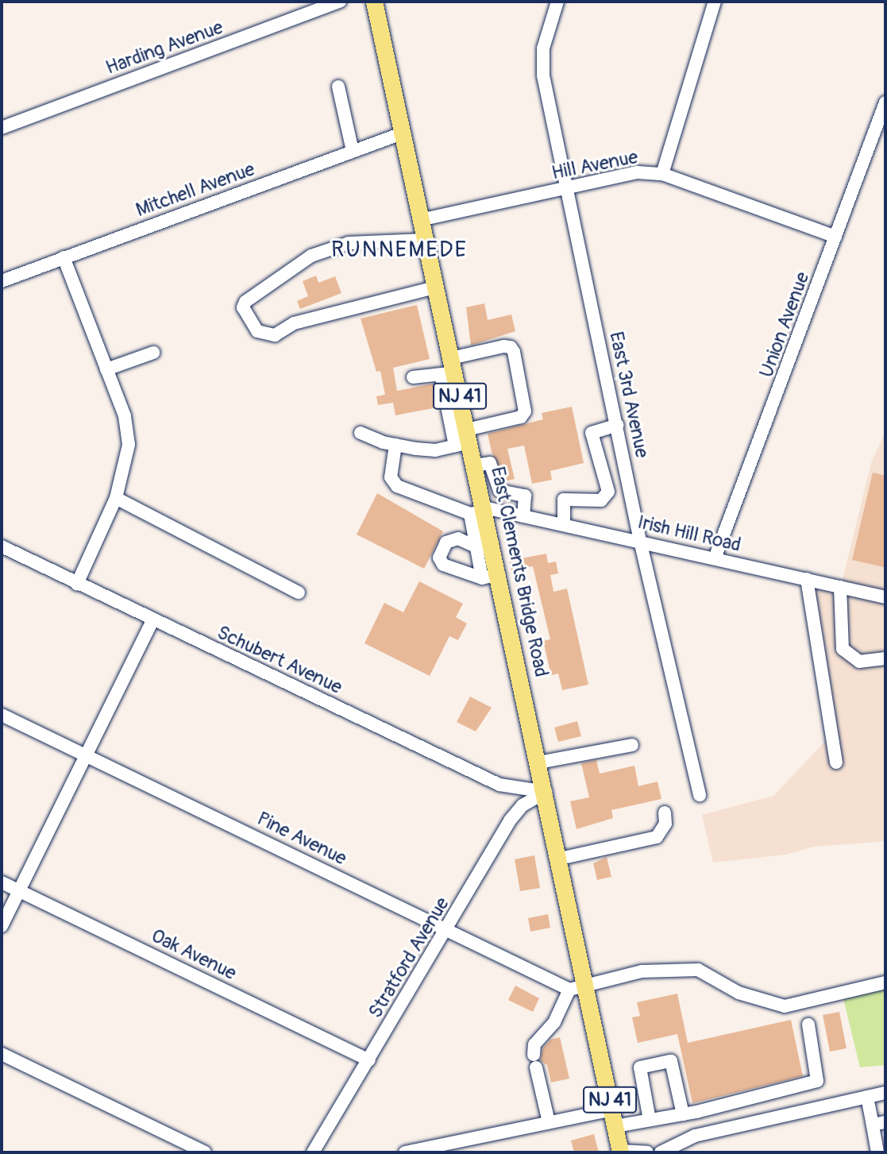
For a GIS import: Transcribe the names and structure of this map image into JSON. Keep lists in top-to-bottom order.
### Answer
{
  "streets": {
    "main road": ["NJ 41", "East Clements Bridge Road"],
    "street": [
      "Harding Avenue",
      "Hill Avenue",
      "Mitchell Avenue",
      "Union Avenue",
      "East 3rd Avenue",
      "Irish Hill Road",
      "Schubert Avenue",
      "Pine Avenue",
      "Oak Avenue",
      "Stratford Avenue"
    ]
  },
  "crossings": [
    ["Hill Avenue", "Union Avenue"],
    ["Hill Avenue", "East 3rd Avenue"],
    ["Hill Avenue", "East Clements Bridge Road"],
    ["Mitchell Avenue", "East Clements Bridge Road"],
    ["Union Avenue", "Irish Hill Road"],
    ["East 3rd Avenue", "Irish Hill Road"],
    ["Irish Hill Road", "East Clements Bridge Road"],
    ["East Clements Bridge Road", "Schubert Avenue"],
    ["East Clements Bridge Road", "Stratford Avenue"],
    ["Schubert Avenue", "Stratford Avenue"],
    ["Pine Avenue", "Stratford Avenue"],
    ["Oak Avenue", "Stratford Avenue"]
  ],
  "districts": ["RUNNEMEDE"]
}
